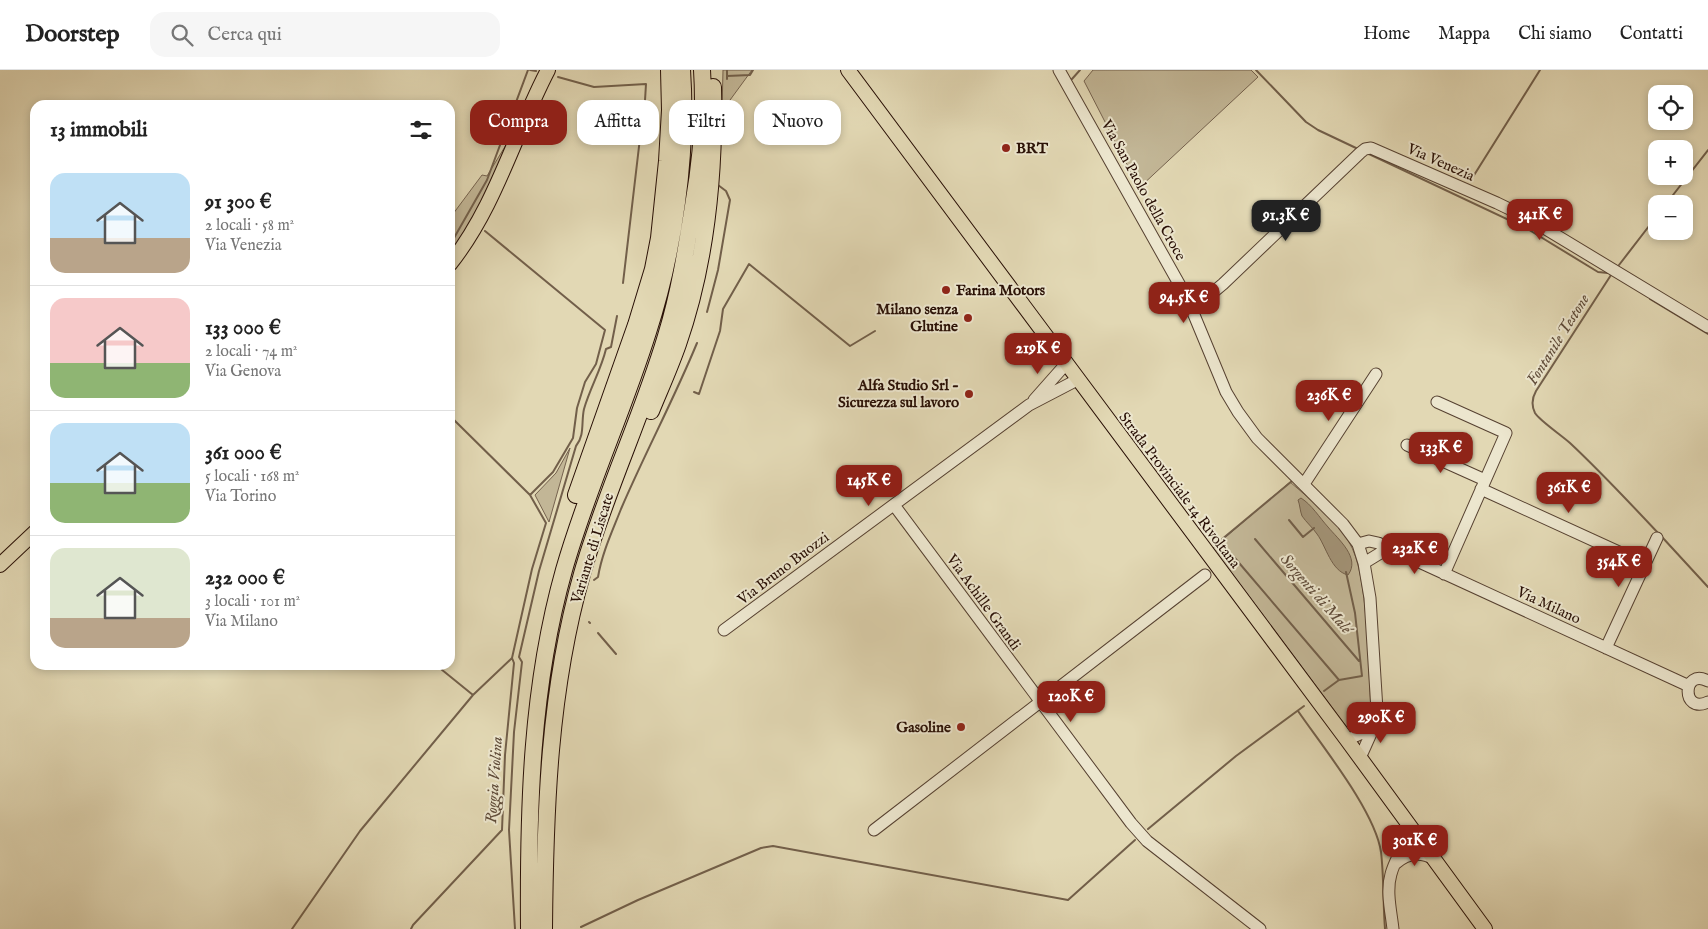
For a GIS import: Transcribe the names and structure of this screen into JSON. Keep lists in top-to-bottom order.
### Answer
{
  "streets": {
    "highway": ["Variante di Liscate"],
    "main road": ["Strada Provinciale 14 Rivoltana"],
    "street": [
      "Via Venezia",
      "Via San Paolo della Croce",
      "Via Bruno Buozzi",
      "Via Achille Grandi",
      "Via Milano"
    ]
  },
  "crossings": [
    ["Via Venezia", "Via San Paolo della Croce"],
    ["Via San Paolo della Croce", "Strada Provinciale 14 Rivoltana"],
    ["Via San Paolo della Croce", "Via Milano"],
    ["Strada Provinciale 14 Rivoltana", "Via Bruno Buozzi"],
    ["Via Bruno Buozzi", "Via Achille Grandi"]
  ],
  "water": ["Fontanile Testone", "Sorgenti di Malé", "Roggia Violina"],
  "places": [
    "BRT",
    "Farina Motors",
    "Milano senza Glutine",
    "Alfa Studio Srl - Sicurezza sul lavoro",
    "Gasoline"
  ],
  "page": {
    "header": "Doorstep",
    "search": "Cerca qui",
    "nav": [
      "Home",
      "Mappa",
      "Chi siamo",
      "Contatti"
    ],
    "map_buttons": ["+", "−"],
    "chip": [
      "Compra",
      "Affitta",
      "Filtri",
      "Nuovo"
    ],
    "heading": "13 immobili",
    "list": [
      {
        "name": "91 300 €",
        "note": "2 locali · 58 m² · Via Venezia"
      },
      {
        "name": "133 000 €",
        "note": "2 locali · 74 m² · Via Genova"
      },
      {
        "name": "361 000 €",
        "note": "5 locali · 168 m² · Via Torino"
      },
      {
        "name": "232 000 €",
        "note": "3 locali · 101 m² · Via Milano"
      }
    ],
    "price": [
      "341K €",
      "91.3K €",
      "94.5K €",
      "219K €",
      "236K €",
      "133K €",
      "145K €",
      "361K €",
      "232K €",
      "354K €",
      "120K €",
      "290K €",
      "301K €"
    ]
  }
}
